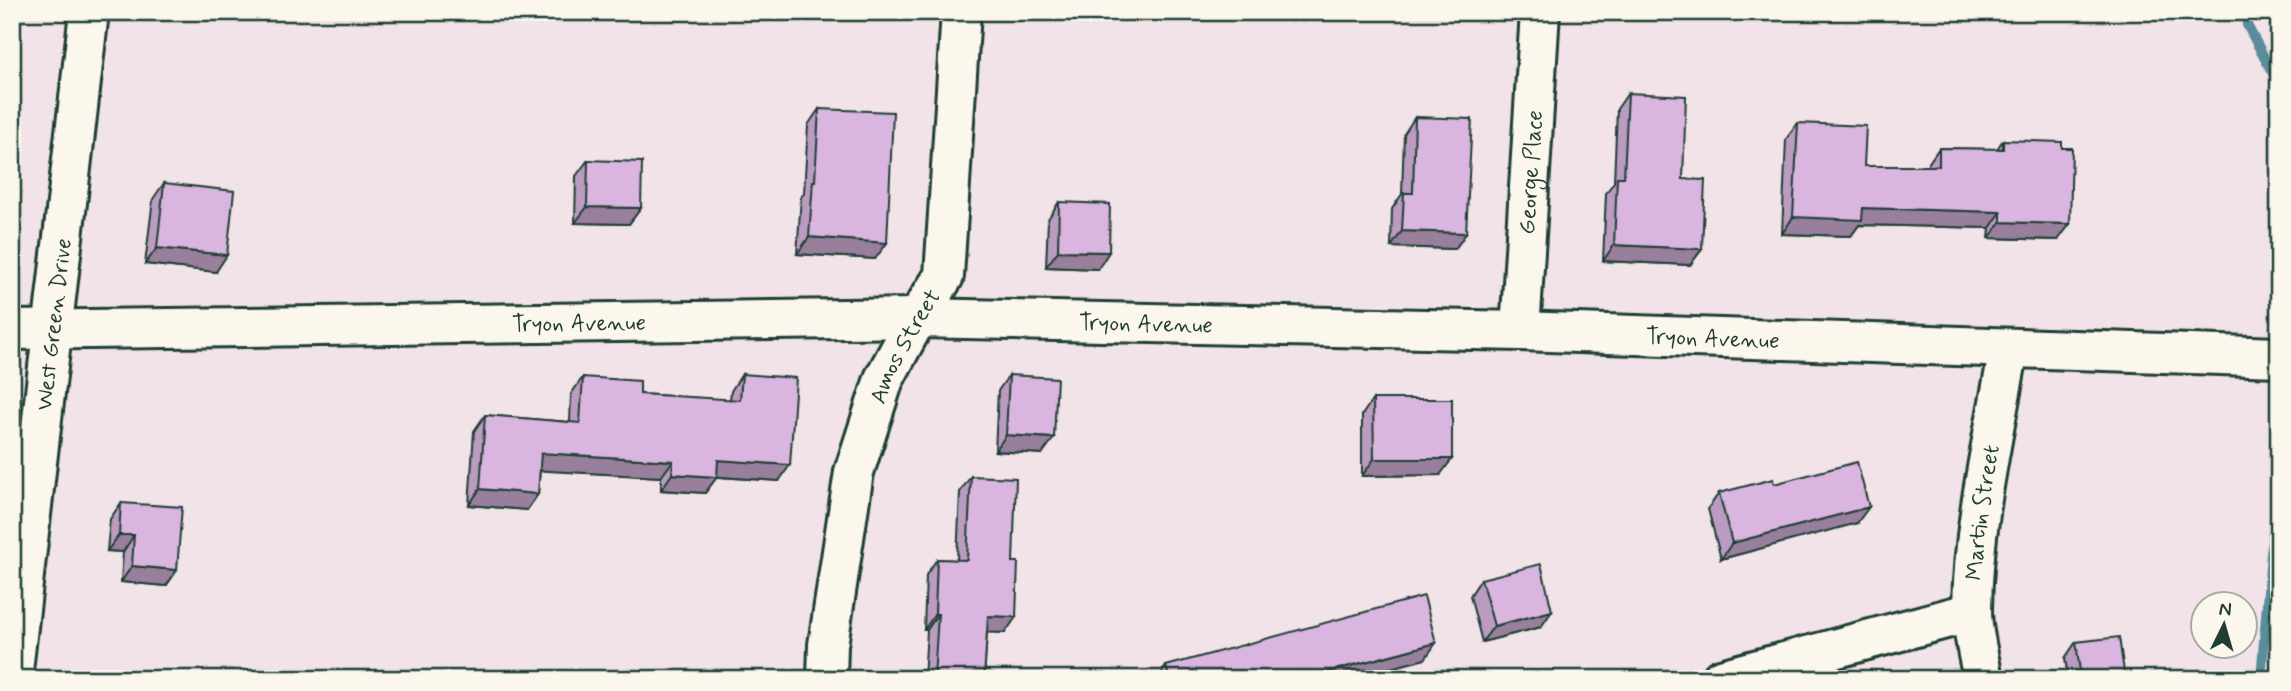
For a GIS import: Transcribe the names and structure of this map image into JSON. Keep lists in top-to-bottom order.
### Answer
{
  "streets": {
    "street": [
      "George Place",
      "Tryon Avenue",
      "West Green Drive",
      "Amos Street",
      "Martin Street"
    ]
  },
  "crossings": [
    ["George Place", "Tryon Avenue"],
    ["Tryon Avenue", "West Green Drive"],
    ["Tryon Avenue", "Amos Street"],
    ["Tryon Avenue", "Martin Street"]
  ],
  "north": "top"
}
